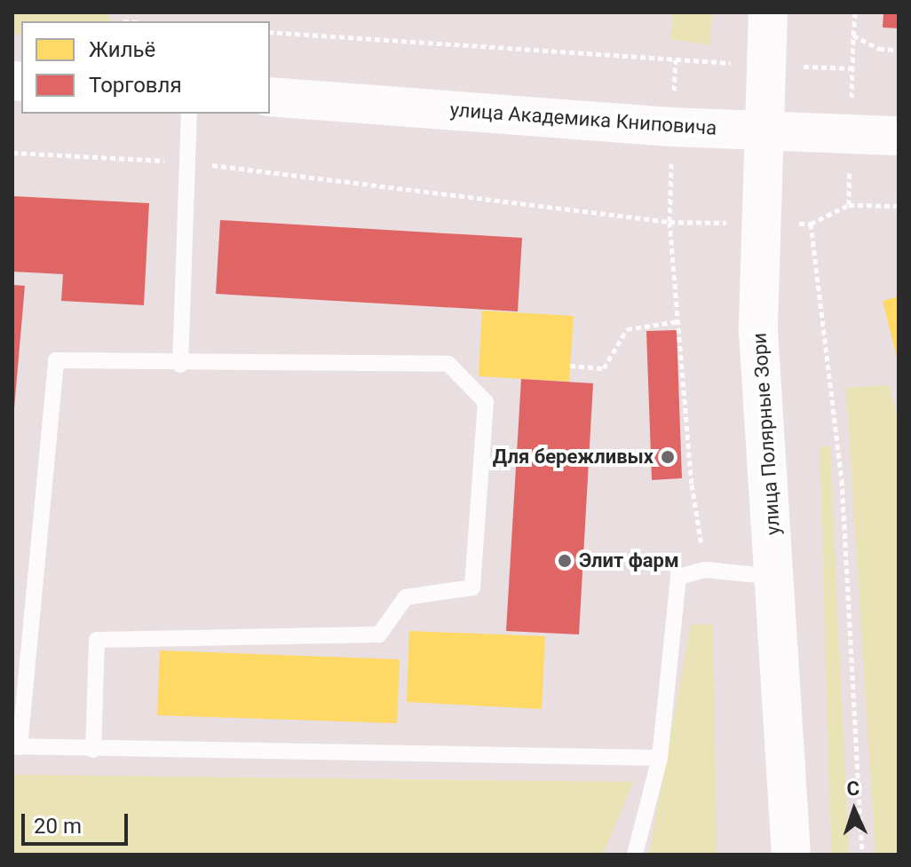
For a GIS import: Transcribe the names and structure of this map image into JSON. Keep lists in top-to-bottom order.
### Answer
{
  "streets": {
    "main road": ["улица Академика Книповича", "улица Полярные Зори"]
  },
  "crossings": [
    ["улица Академика Книповича", "улица Полярные Зори"]
  ],
  "places": ["Для бережливых", "Элит фарм"],
  "legend": ["Жильё", "Торговля"],
  "scale_bar": "20 m",
  "north": "top"
}
